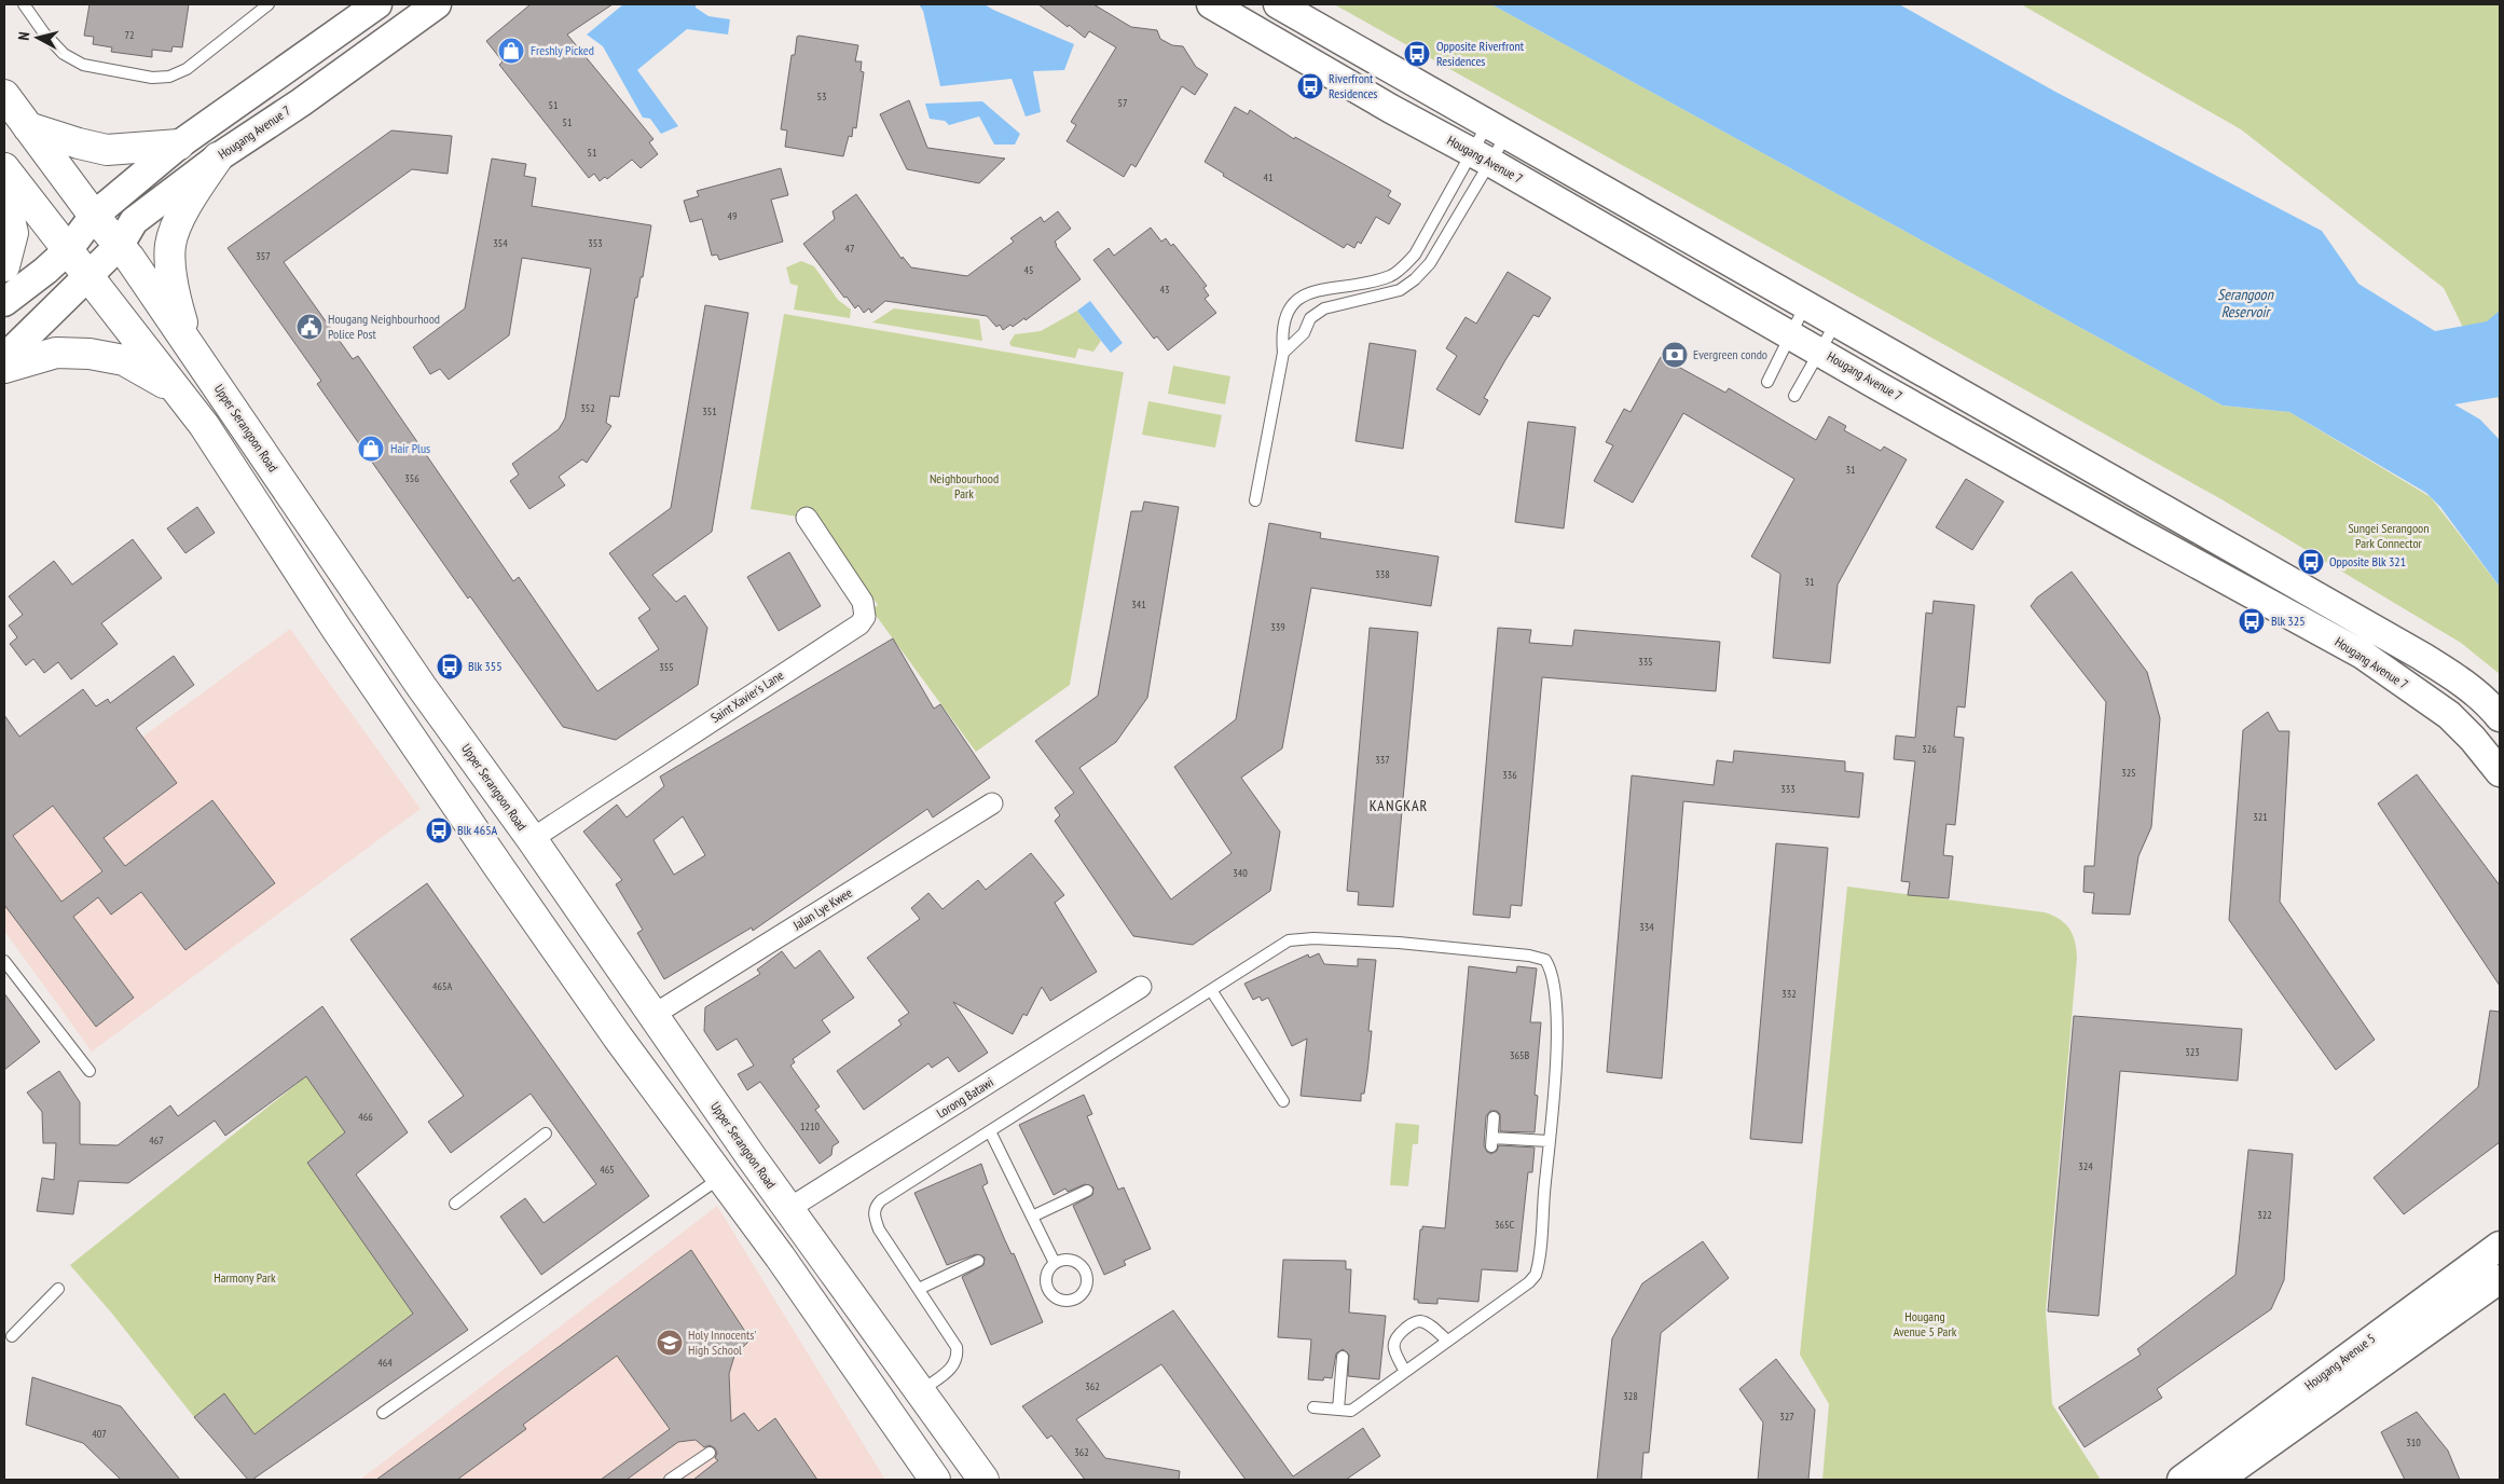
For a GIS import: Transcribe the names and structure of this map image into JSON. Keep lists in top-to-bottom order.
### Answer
{
  "streets": {
    "main road": ["Hougang Avenue 7", "Upper Serangoon Road", "Hougang Avenue 5"],
    "street": ["Saint Xavier's Lane", "Jalan Lye Kwee", "Lorong Batawi"]
  },
  "crossings": [
    ["Hougang Avenue 7", "Upper Serangoon Road"],
    ["Upper Serangoon Road", "Saint Xavier's Lane"],
    ["Upper Serangoon Road", "Jalan Lye Kwee"],
    ["Upper Serangoon Road", "Lorong Batawi"]
  ],
  "districts": ["KANGKAR"],
  "water": ["Serangoon Reservoir"],
  "parks": [
    "Neighbourhood Park",
    "Sungei Serangoon Park Connector",
    "Harmony Park",
    "Hougang Avenue 5 Park"
  ],
  "places": {
    "shop": ["Freshly Picked", "Hair Plus"],
    "bus stop": [
      "Opposite Riverfront Residences",
      "Riverfront Residences",
      "Opposite Blk 321",
      "Blk 325",
      "Blk 355",
      "Blk 465A"
    ],
    "public building": ["Hougang Neighbourhood Police Post"],
    "bank": ["Evergreen condo"],
    "school or university": ["Holy Innocents' High School"]
  },
  "house_numbers": [
    "72",
    "53",
    "57",
    "51",
    "51",
    "51",
    "41",
    "49",
    "354",
    "353",
    "47",
    "357",
    "45",
    "43",
    "352",
    "351",
    "31",
    "356",
    "338",
    "31",
    "341",
    "339",
    "335",
    "355",
    "326",
    "337",
    "325",
    "336",
    "333",
    "321",
    "340",
    "334",
    "465A",
    "332",
    "323",
    "365B",
    "466",
    "1210",
    "467",
    "324",
    "465",
    "322",
    "365C",
    "464",
    "362",
    "328",
    "327",
    "407",
    "310",
    "362"
  ],
  "north": "left"
}
